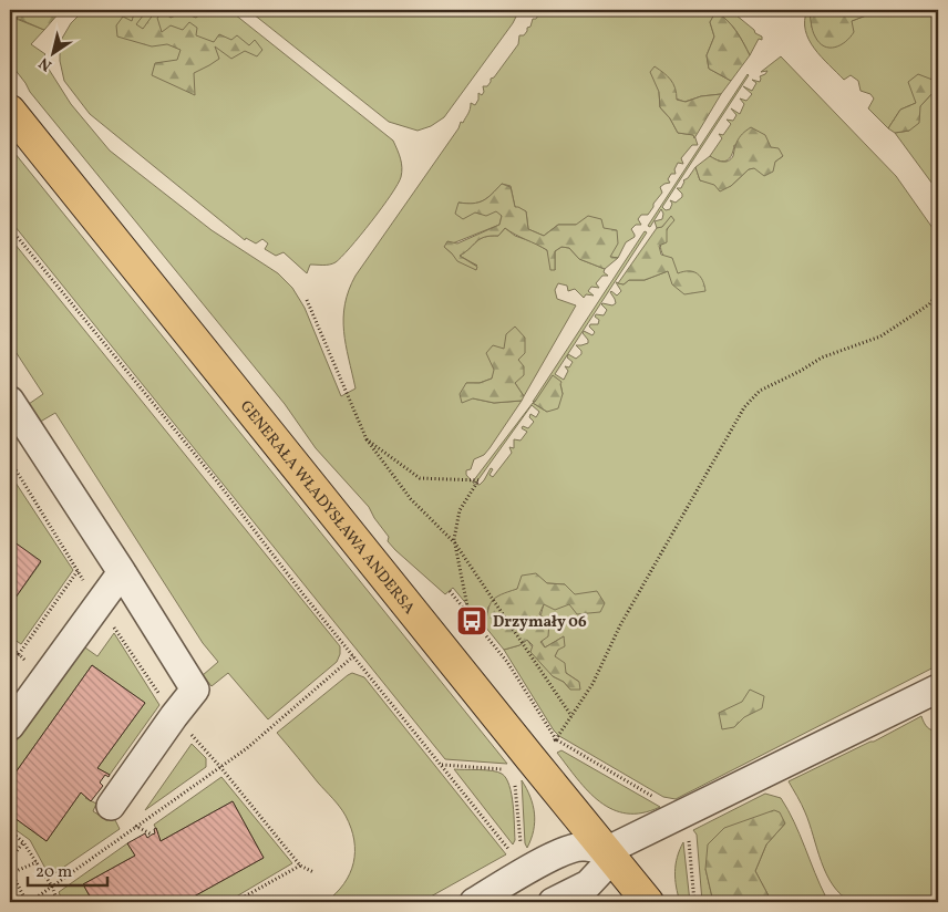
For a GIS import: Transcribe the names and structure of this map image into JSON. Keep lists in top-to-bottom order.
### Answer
{
  "streets": {
    "main road": ["GENERAŁA WŁADYSŁAWA ANDERSA"]
  },
  "places": {
    "bus stop": ["Drzymały 06"]
  },
  "scale_bar": "20 m",
  "north": "bottom left"
}
